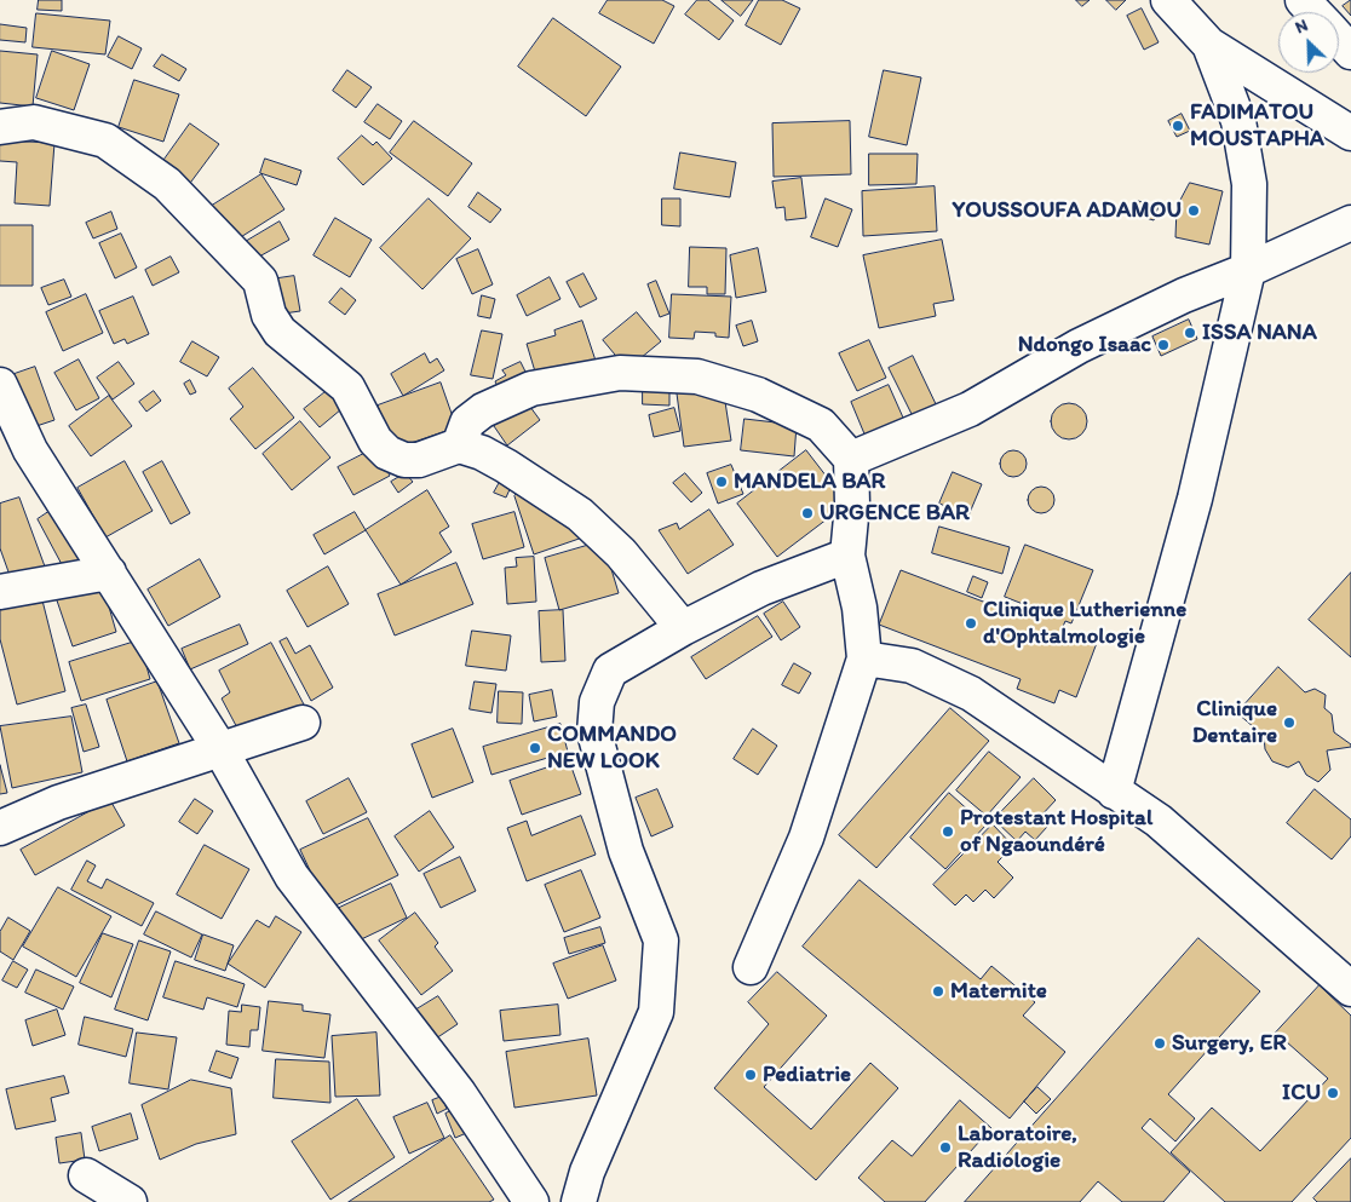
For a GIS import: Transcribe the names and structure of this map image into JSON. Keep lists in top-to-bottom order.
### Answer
{
  "places": [
    "FADIMATOU MOUSTAPHA",
    "YOUSSOUFA ADAMOU",
    "ISSA NANA",
    "Ndongo Isaac",
    "MANDELA BAR",
    "URGENCE BAR",
    "Clinique Lutherienne d'Ophtalmologie",
    "Clinique Dentaire",
    "COMMANDO NEW LOOK",
    "Protestant Hospital of Ngaoundéré",
    "Maternite",
    "Surgery, ER",
    "Pediatrie",
    "ICU",
    "Laboratoire, Radiologie"
  ],
  "north": "top left"
}
